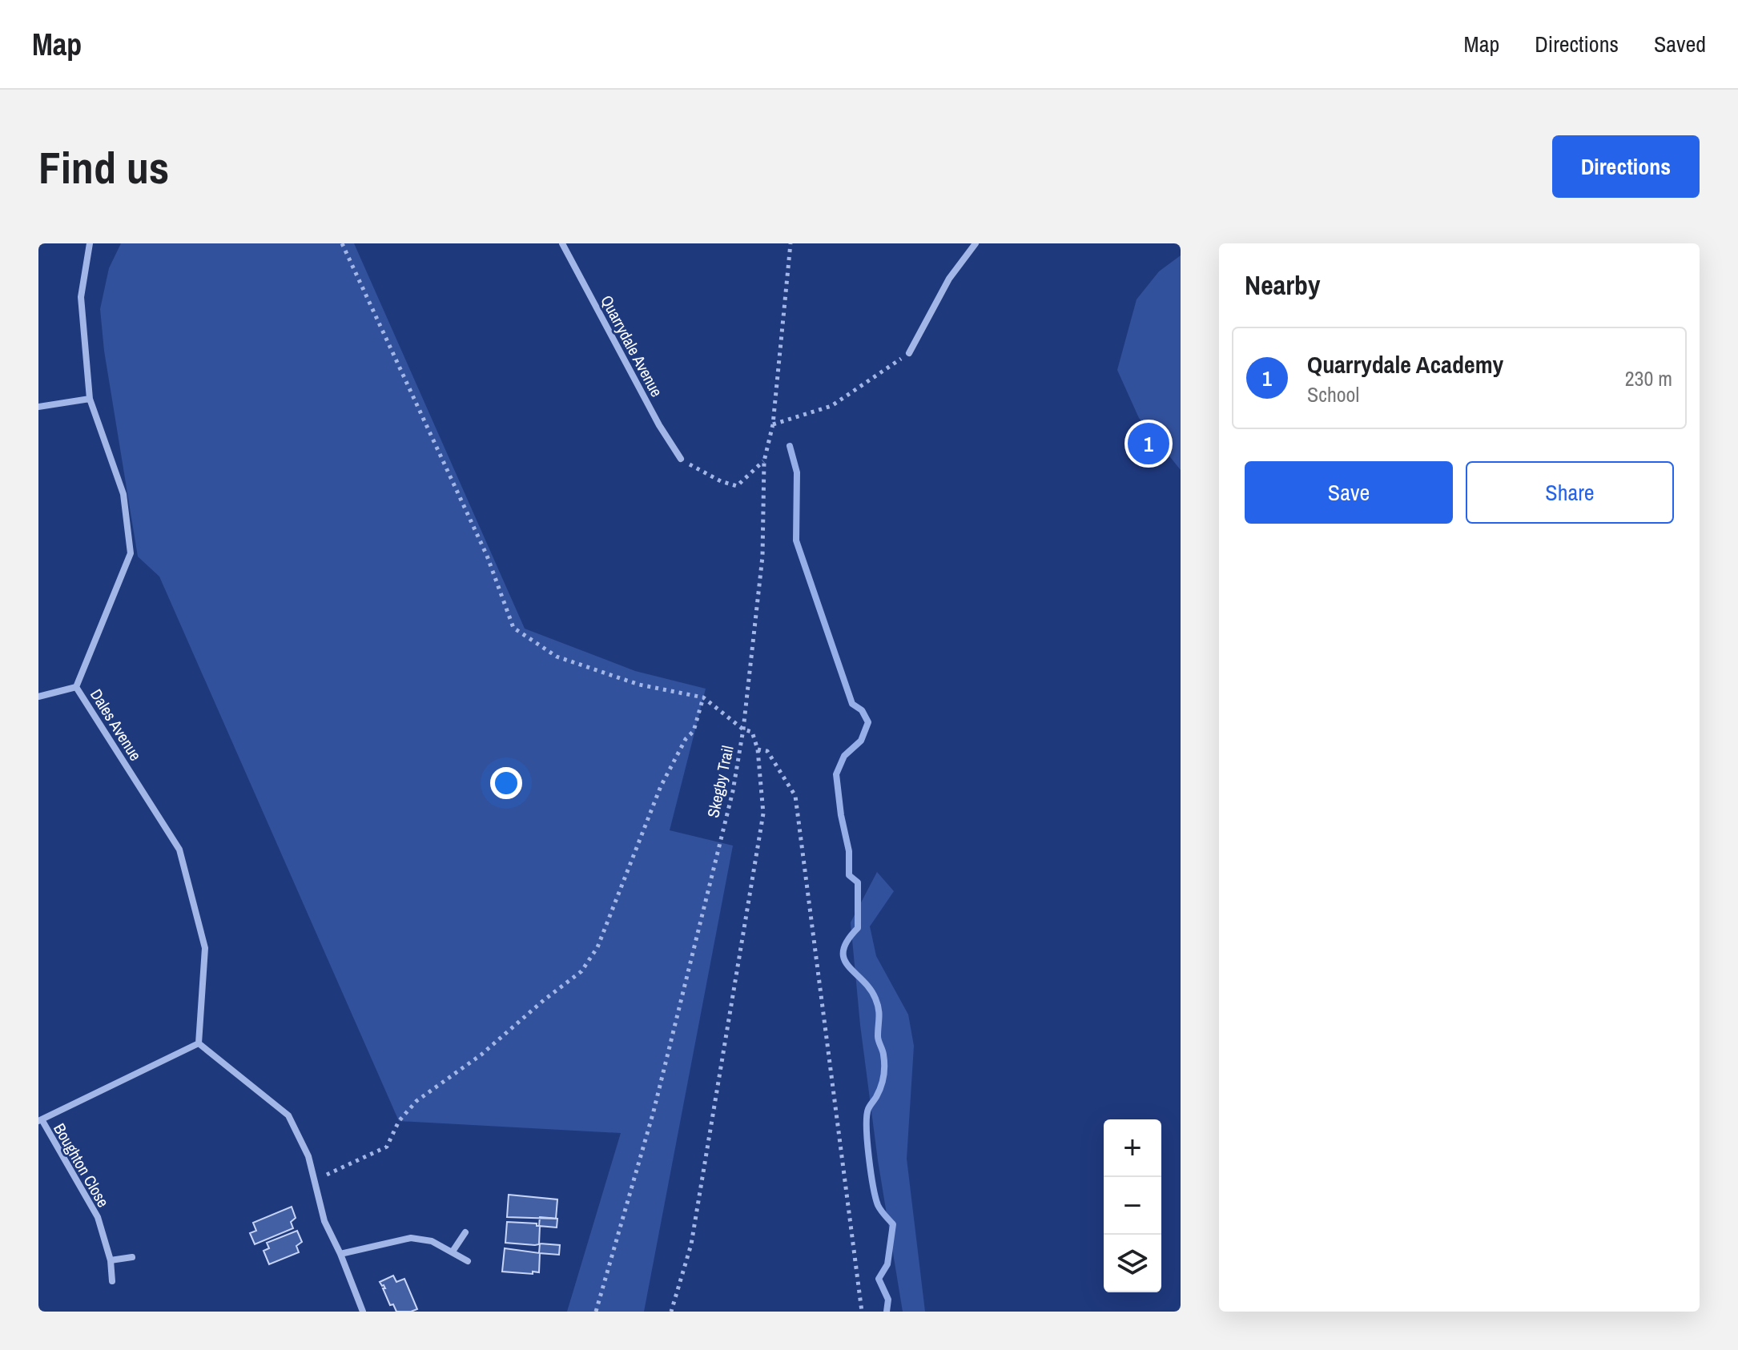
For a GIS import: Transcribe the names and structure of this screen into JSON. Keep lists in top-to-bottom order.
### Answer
{
  "streets": {
    "street": ["Quarrydale Avenue", "Dales Avenue", "Boughton Close"],
    "path": ["Skegby Trail"]
  },
  "page": {
    "header": "Map",
    "nav": ["Map", "Directions", "Saved"],
    "buttons": [
      "Directions",
      ["Save", "Share"]
    ],
    "title": "Find us",
    "heading": "Nearby",
    "list": [
      {
        "mark": "1",
        "name": "Quarrydale Academy",
        "note": "School",
        "value": "230 m"
      }
    ],
    "pins": "1",
    "map_buttons": ["+", "−"]
  }
}
